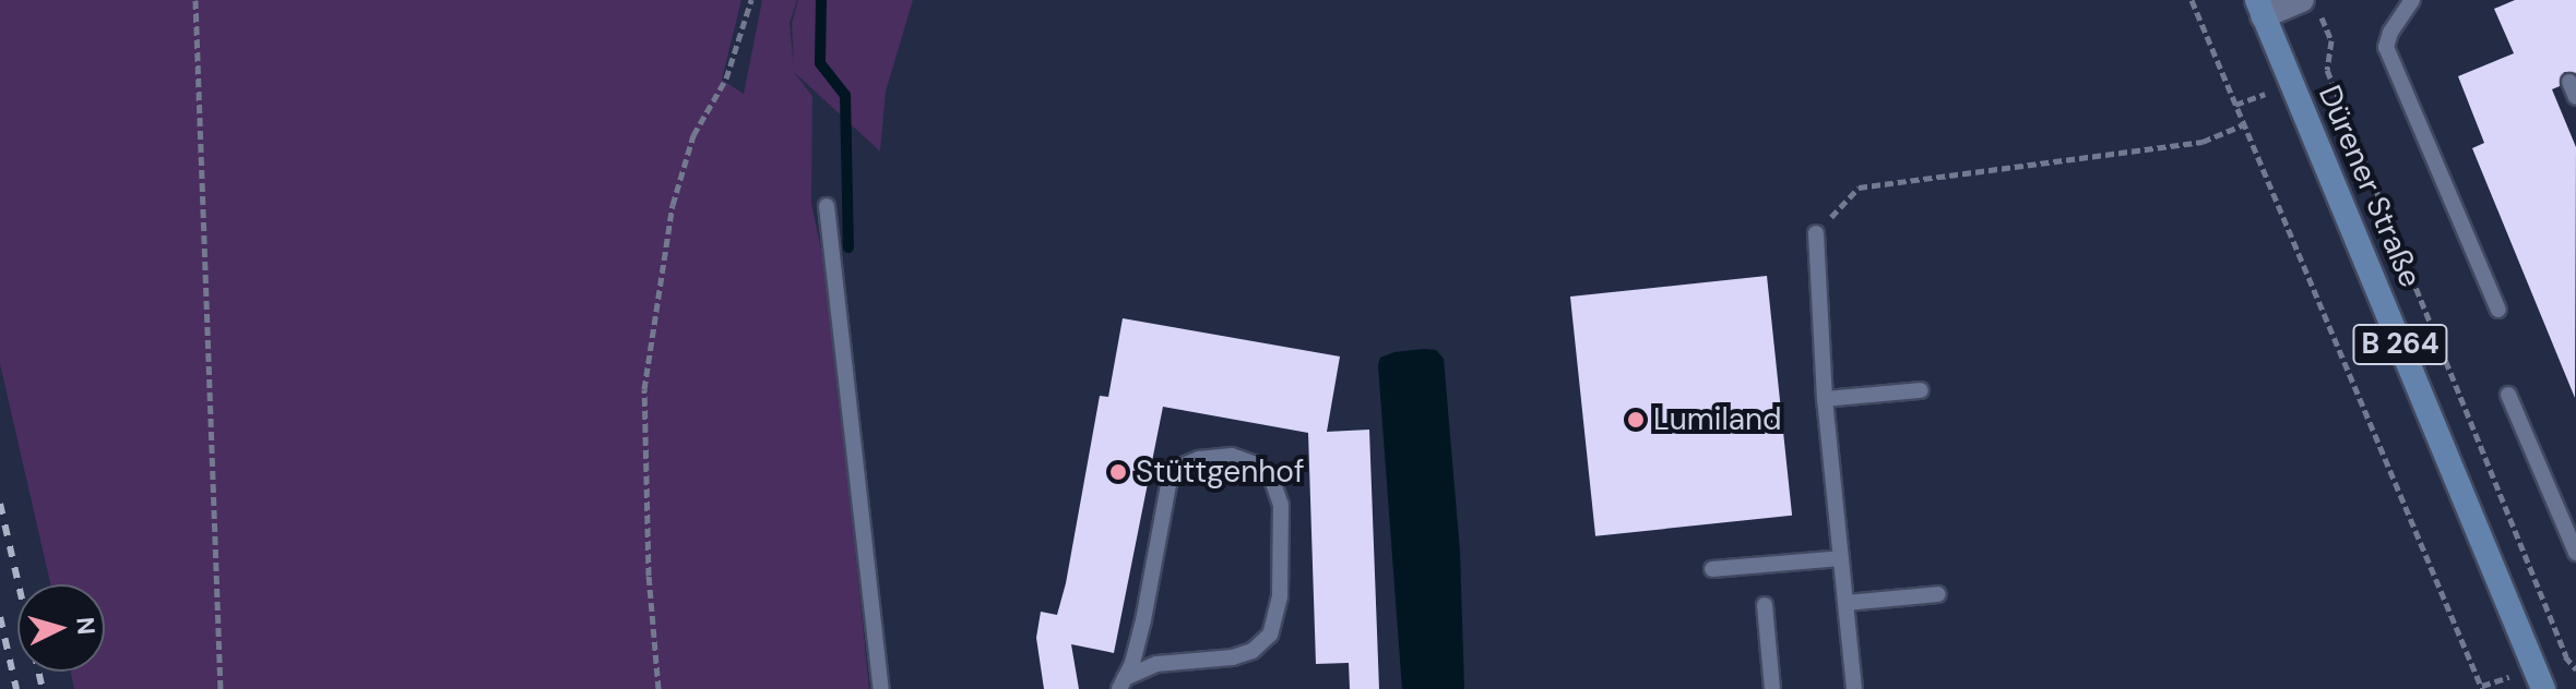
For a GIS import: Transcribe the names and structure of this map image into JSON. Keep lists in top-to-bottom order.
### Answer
{
  "streets": {
    "main road": ["Dürener Straße", "B 264"]
  },
  "places": ["Lumiland", "Stüttgenhof"],
  "north": "right"
}
